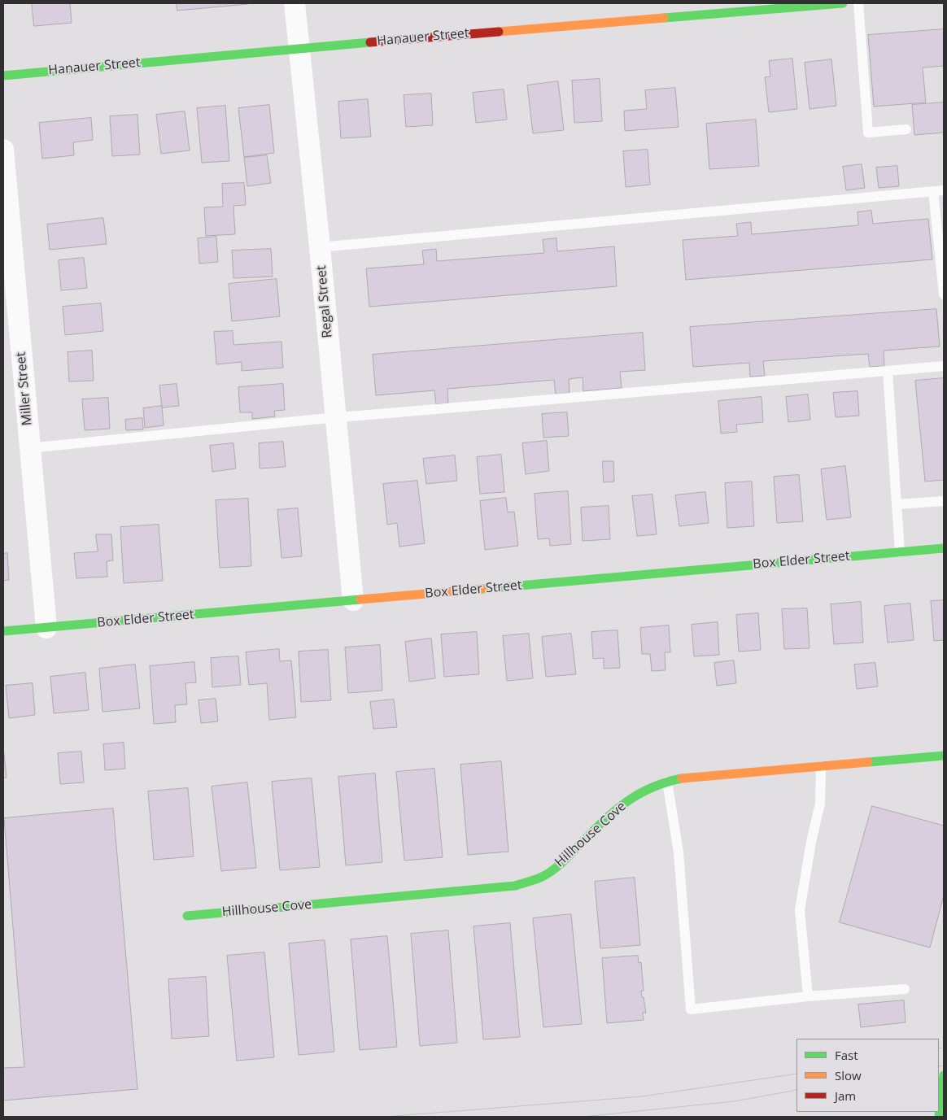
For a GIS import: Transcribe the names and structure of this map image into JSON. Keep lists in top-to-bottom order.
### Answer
{
  "streets": {
    "street": [
      "Hanauer Street",
      "Regal Street",
      "Miller Street",
      "Box Elder Street",
      "Hillhouse Cove"
    ]
  },
  "crossings": [
    ["Hanauer Street", "Regal Street"],
    ["Regal Street", "Box Elder Street"],
    ["Miller Street", "Box Elder Street"]
  ],
  "legend": ["Fast", "Slow", "Jam"]
}
